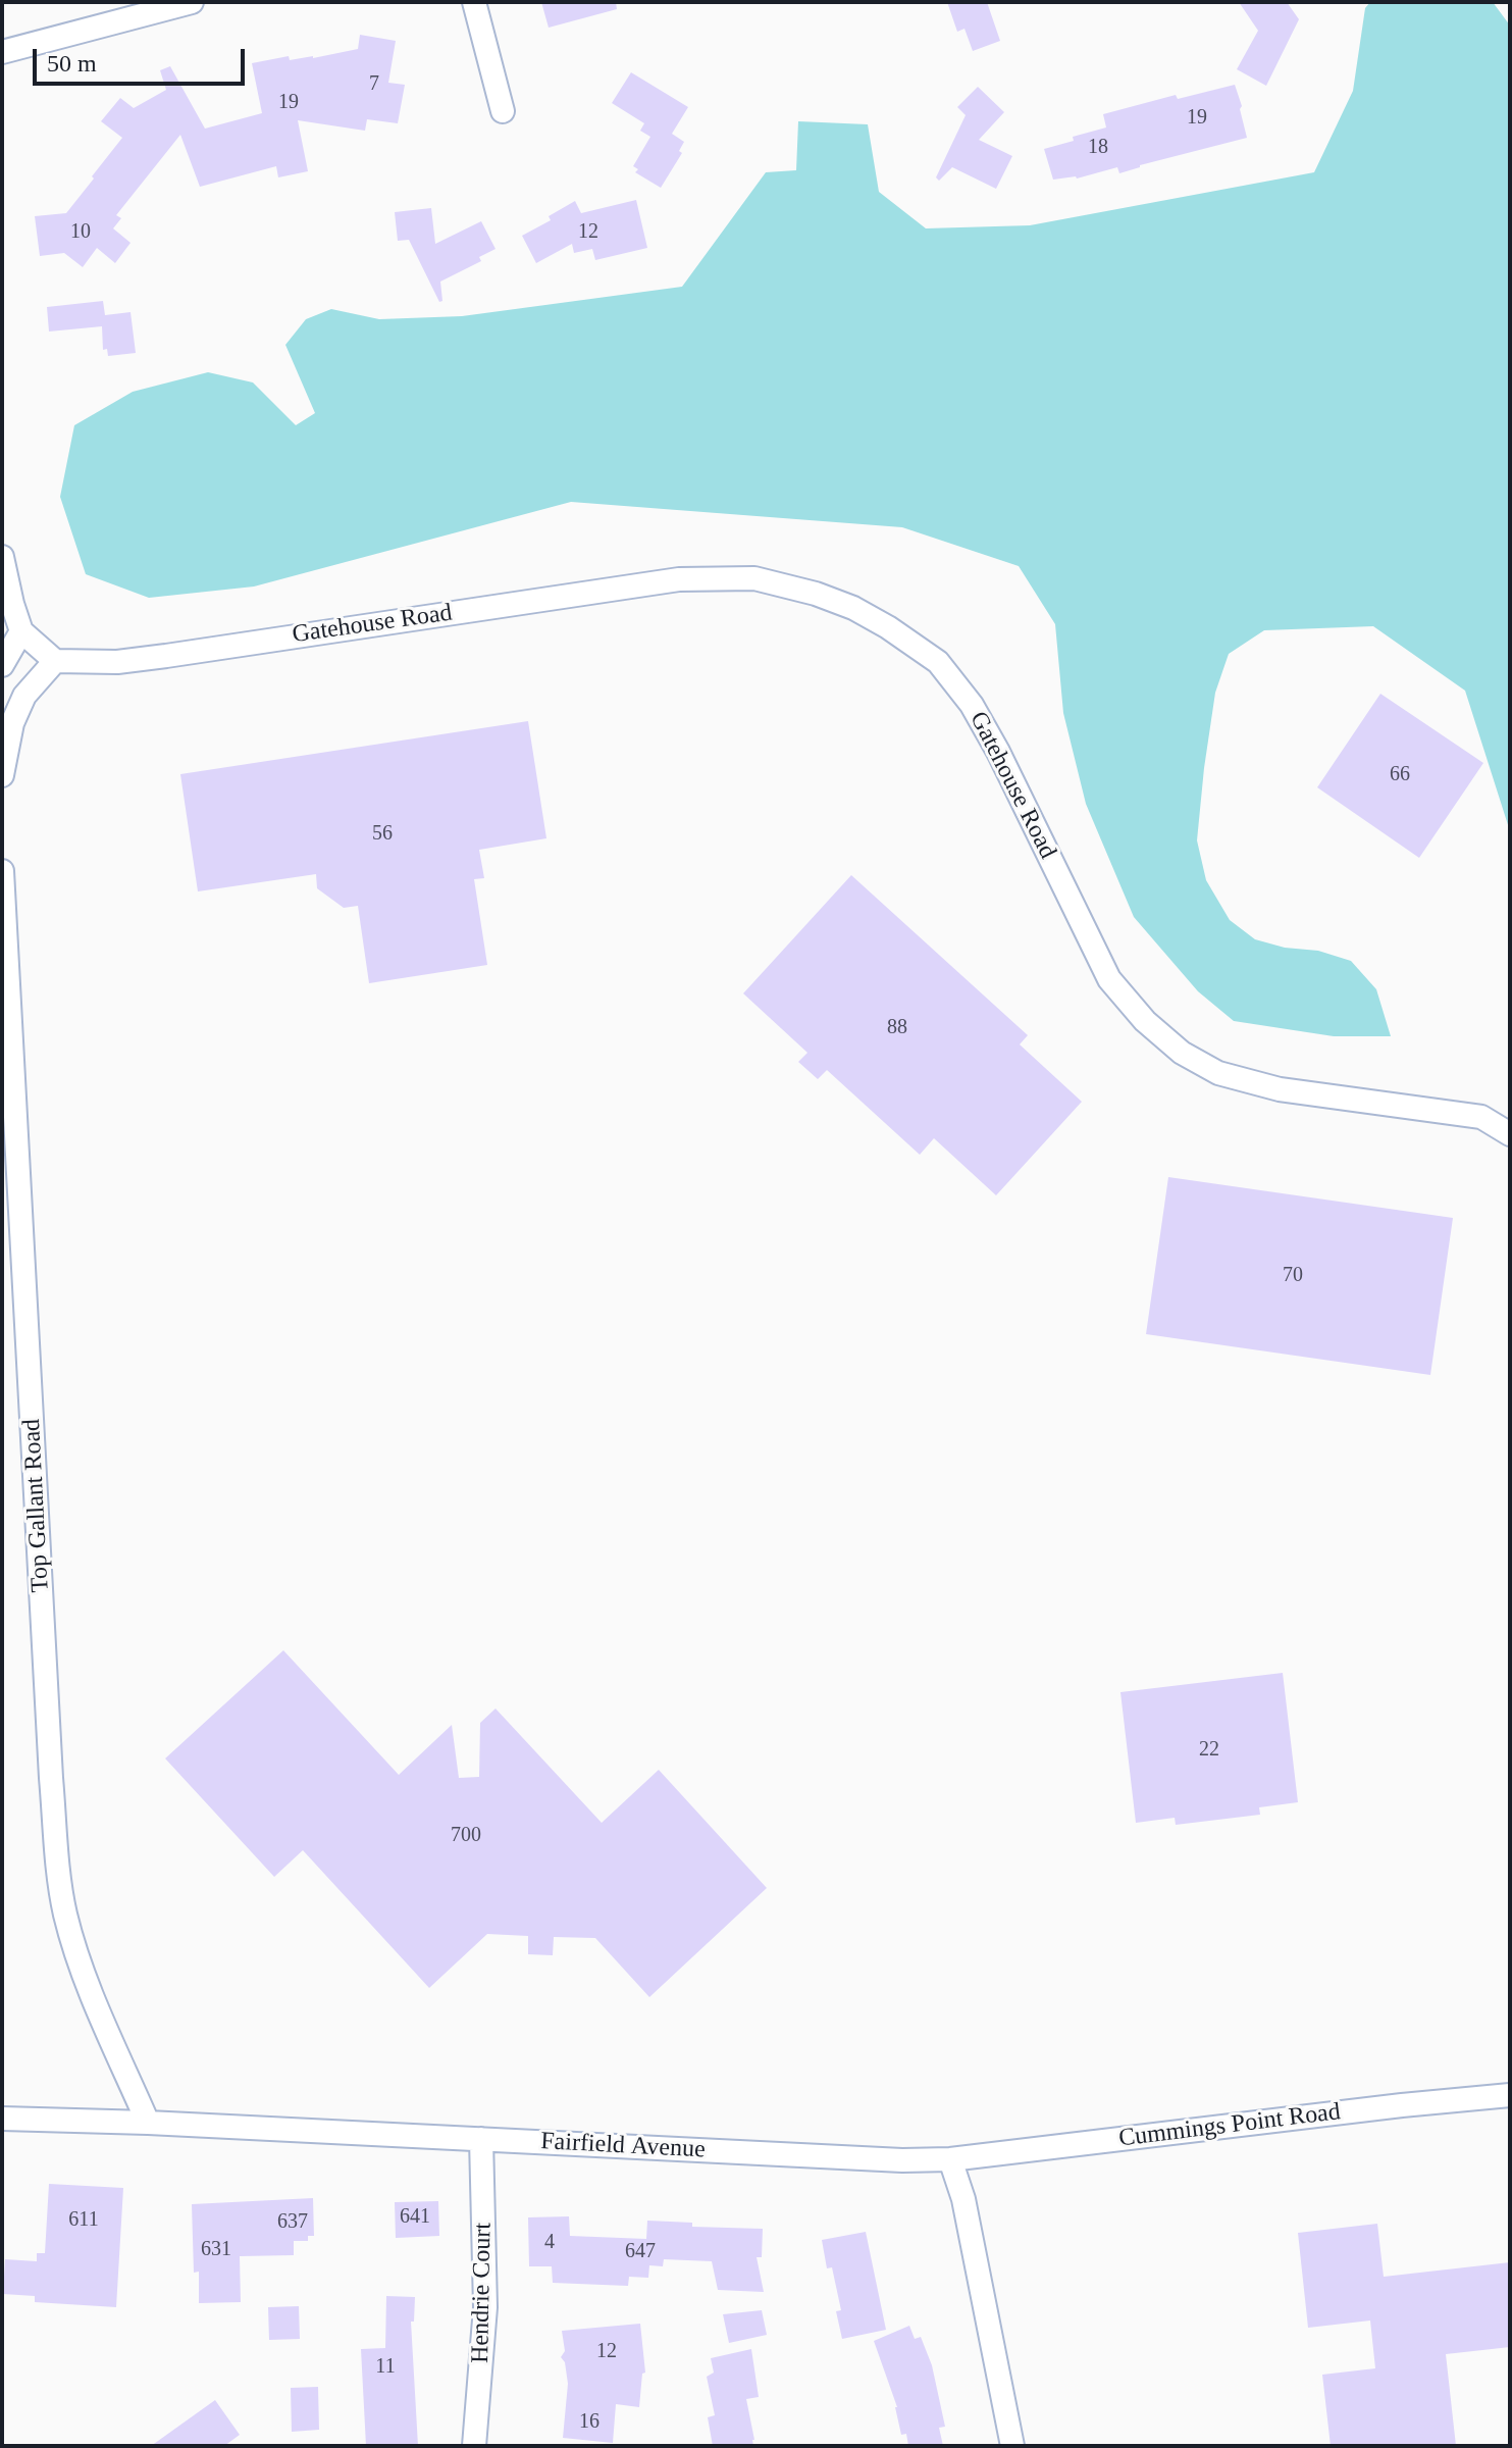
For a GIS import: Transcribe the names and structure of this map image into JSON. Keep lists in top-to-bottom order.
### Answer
{
  "streets": {
    "street": [
      "Gatehouse Road",
      "Top Gallant Road",
      "Cummings Point Road",
      "Fairfield Avenue",
      "Hendrie Court"
    ]
  },
  "crossings": [
    ["Top Gallant Road", "Fairfield Avenue"],
    ["Cummings Point Road", "Fairfield Avenue"],
    ["Fairfield Avenue", "Hendrie Court"]
  ],
  "house_numbers": [
    "7",
    "19",
    "19",
    "18",
    "10",
    "12",
    "66",
    "56",
    "88",
    "70",
    "22",
    "700",
    "641",
    "611",
    "637",
    "4",
    "631",
    "647",
    "12",
    "11",
    "16"
  ],
  "scale_bar": "50 m"
}
